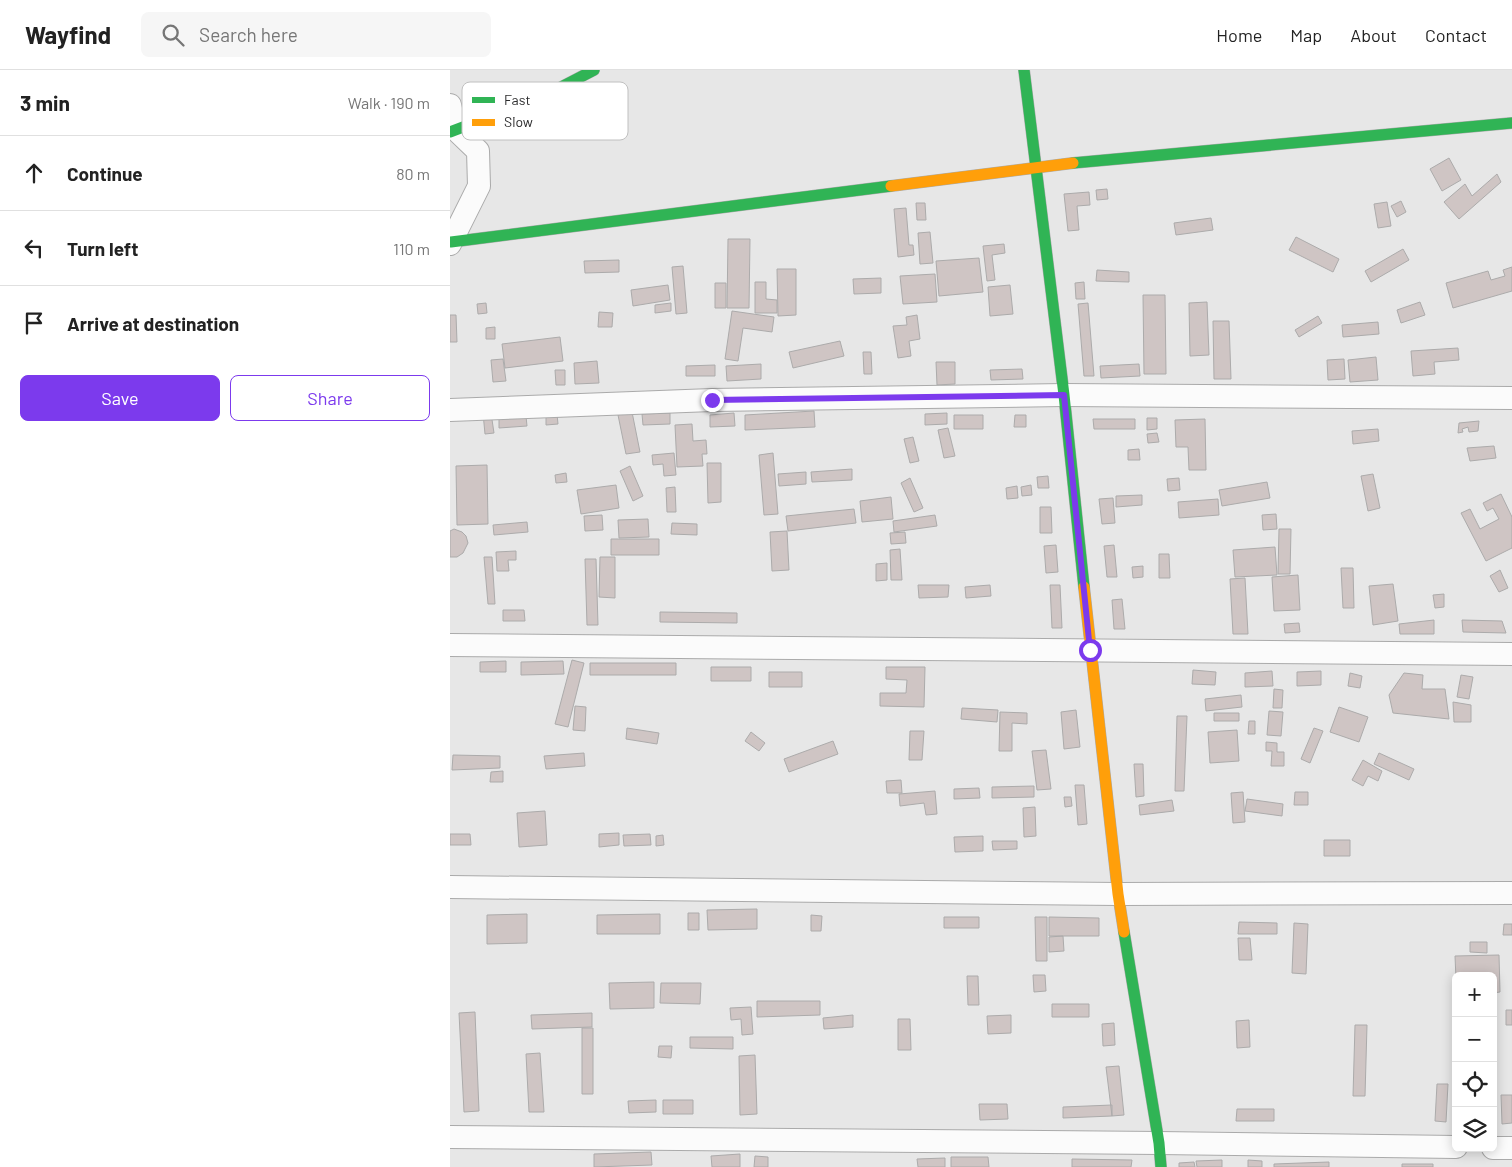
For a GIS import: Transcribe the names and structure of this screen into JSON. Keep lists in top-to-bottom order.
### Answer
{
  "legend": ["Fast", "Slow"],
  "page": {
    "header": "Wayfind",
    "search": "Search here",
    "nav": [
      "Home",
      "Map",
      "About",
      "Contact"
    ],
    "heading": ["3 min", "Walk · 190 m"],
    "list": [
      ["Continue", "80 m"],
      ["Turn left", "110 m"],
      "Arrive at destination"
    ],
    "buttons": ["Save", "Share"],
    "map_buttons": ["+", "−"]
  }
}
